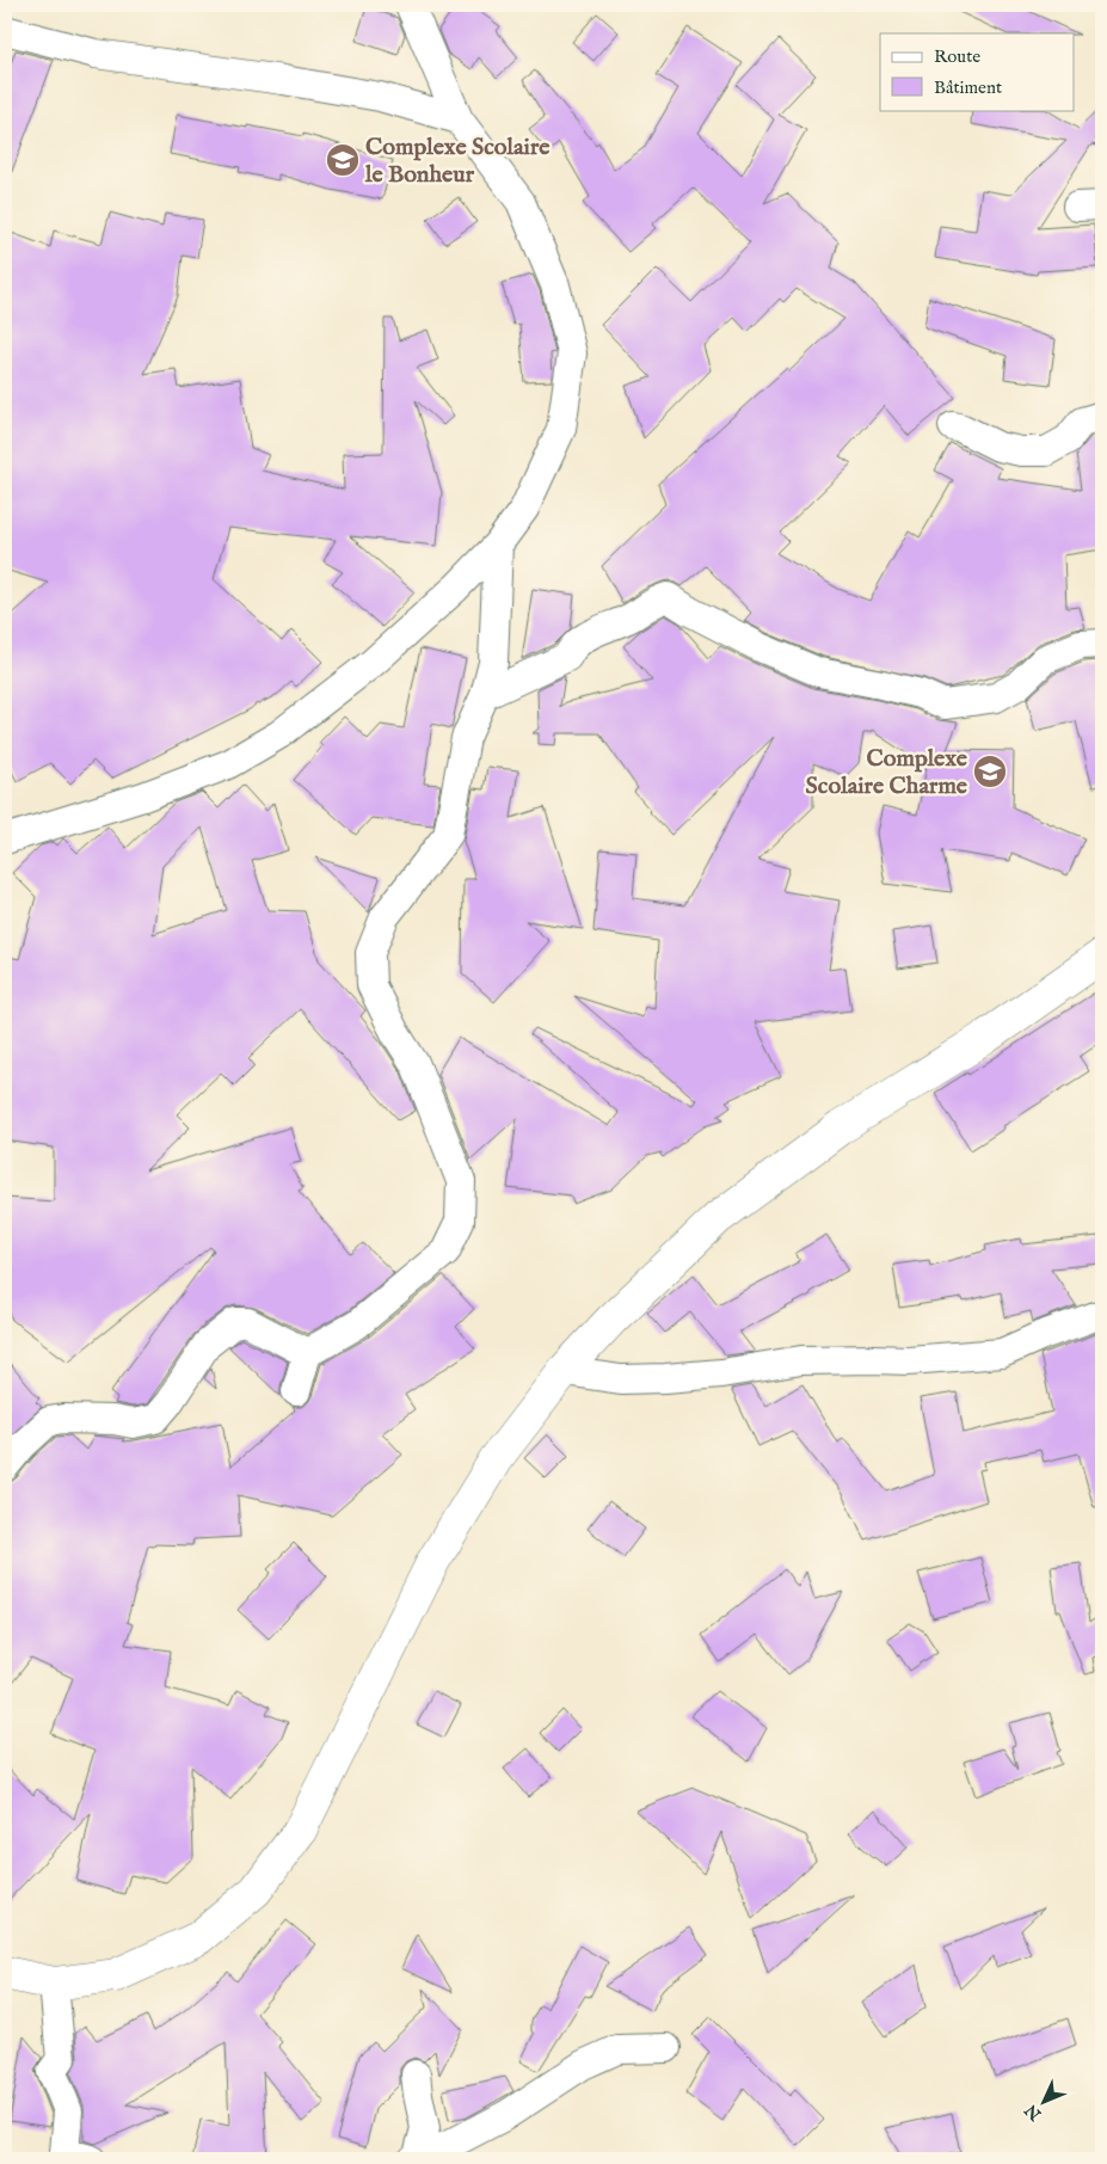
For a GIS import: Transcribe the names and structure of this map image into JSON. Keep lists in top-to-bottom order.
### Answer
{
  "places": {
    "school or university": ["Complexe Scolaire le Bonheur", "Complexe Scolaire Charme"]
  },
  "legend": ["Route", "Bâtiment"],
  "north": "bottom left"
}
